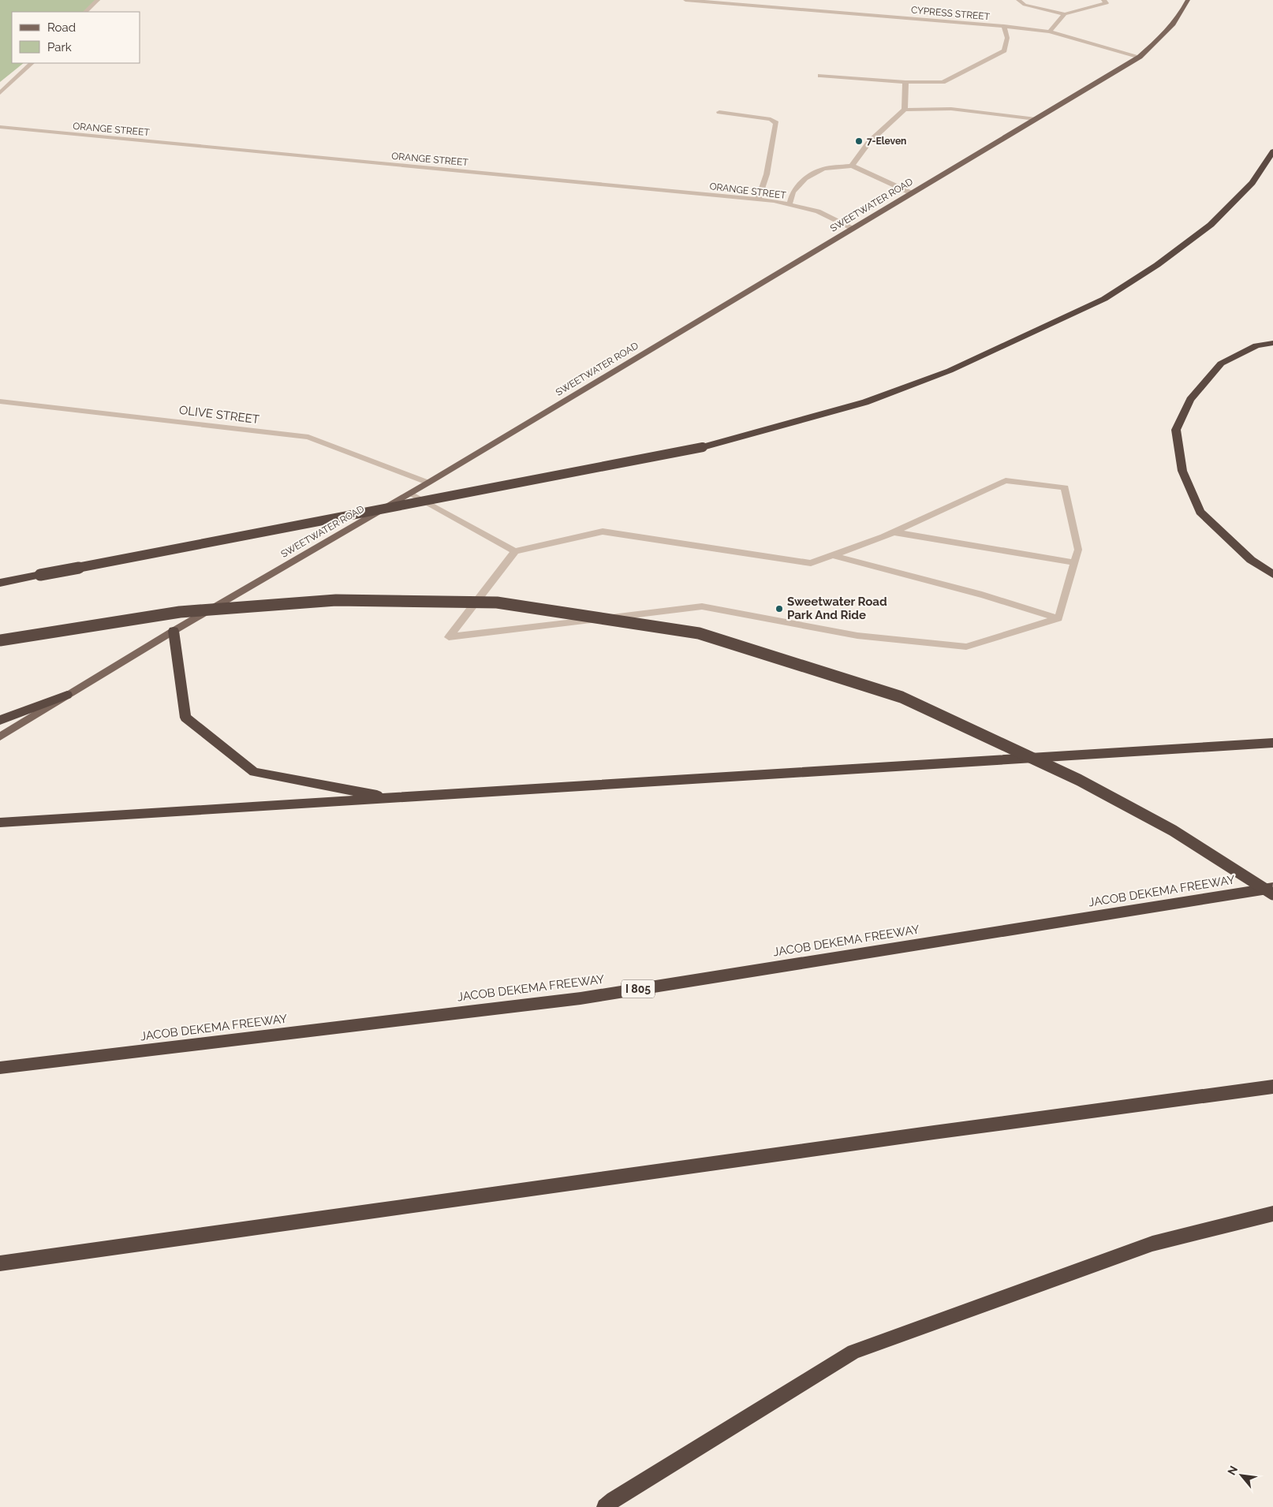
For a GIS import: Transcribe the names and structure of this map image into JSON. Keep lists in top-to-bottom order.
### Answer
{
  "streets": {
    "highway": ["JACOB DEKEMA FREEWAY", "I 805"],
    "main road": ["SWEETWATER ROAD"],
    "street": ["CYPRESS STREET", "ORANGE STREET", "OLIVE STREET"]
  },
  "crossings": [
    ["CYPRESS STREET", "SWEETWATER ROAD"],
    ["ORANGE STREET", "SWEETWATER ROAD"],
    ["SWEETWATER ROAD", "OLIVE STREET"]
  ],
  "places": ["7-Eleven", "Sweetwater Road Park And Ride"],
  "legend": ["Road", "Park"],
  "north": "top left"
}
